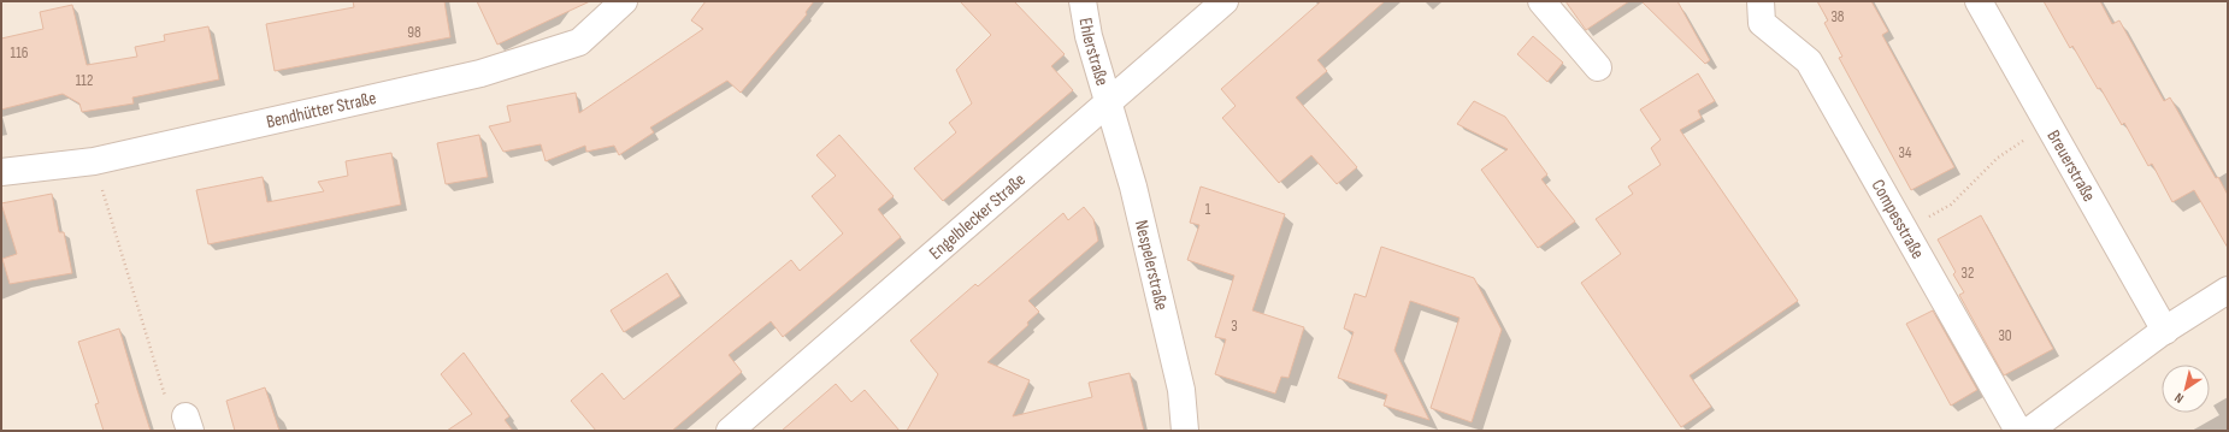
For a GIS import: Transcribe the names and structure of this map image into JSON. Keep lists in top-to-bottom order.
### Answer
{
  "streets": {
    "street": [
      "Ehlerstraße",
      "Bendhütter Straße",
      "Breuerstraße",
      "Engelblecker Straße",
      "Compesstraße",
      "Nespelerstraße"
    ]
  },
  "crossings": [
    ["Ehlerstraße", "Engelblecker Straße"],
    ["Ehlerstraße", "Nespelerstraße"],
    ["Engelblecker Straße", "Nespelerstraße"]
  ],
  "house_numbers": [
    "38",
    "98",
    "116",
    "112",
    "34",
    "1",
    "32",
    "3",
    "30"
  ],
  "north": "bottom left"
}
